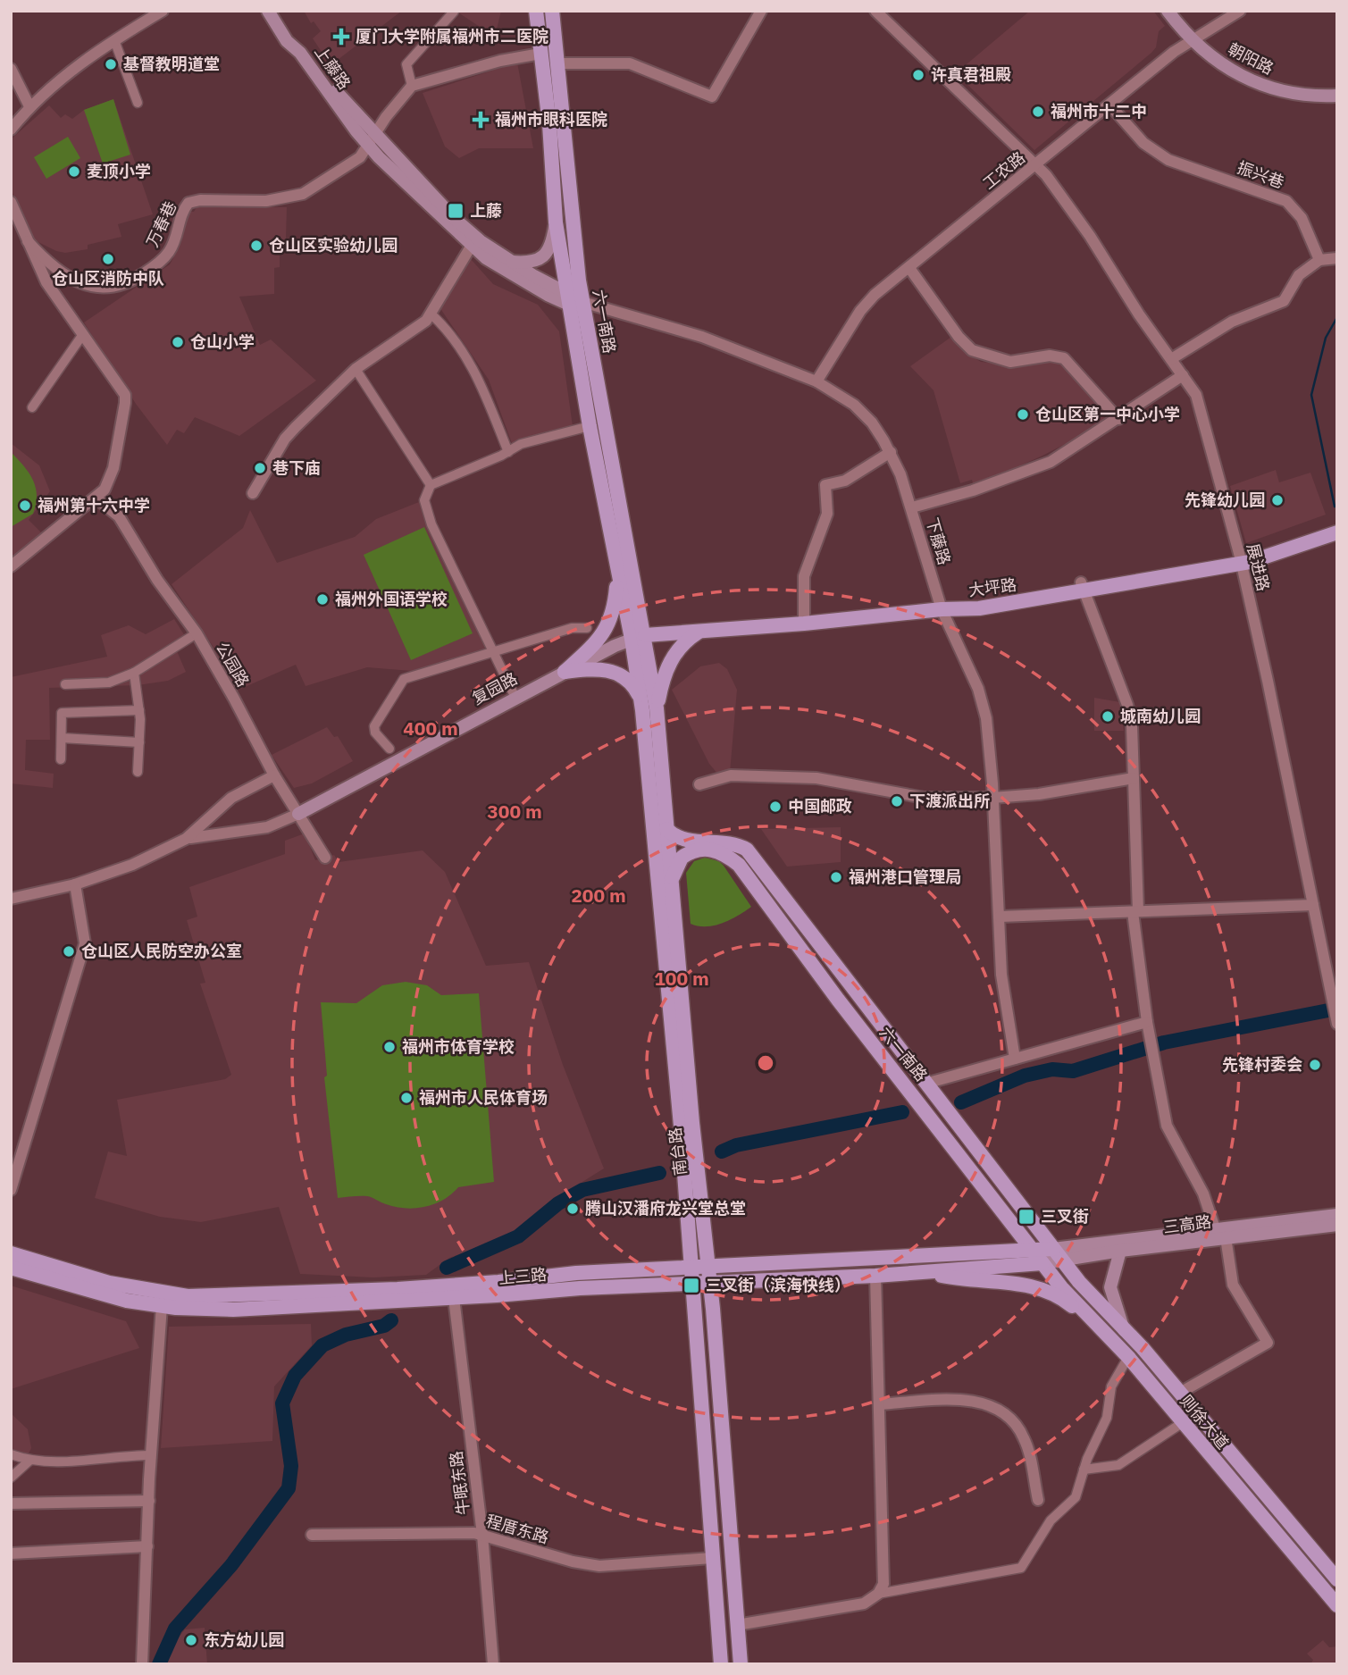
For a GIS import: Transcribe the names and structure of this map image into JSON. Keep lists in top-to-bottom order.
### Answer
{
  "streets": {
    "main road": [
      "朝阳路",
      "上藤路",
      "六一南路",
      "复园路",
      "南台路",
      "三高路",
      "上三路",
      "则徐大道"
    ],
    "street": [
      "工农路",
      "振兴巷",
      "万春巷",
      "下藤路",
      "展进路",
      "公园路",
      "牛眠东路",
      "程厝东路"
    ]
  },
  "crossings": [
    ["朝阳路", "工农路"],
    ["上藤路", "万春巷"],
    ["上藤路", "六一南路"],
    ["上藤路", "下藤路"],
    ["工农路", "振兴巷"],
    ["工农路", "下藤路"],
    ["工农路", "展进路"],
    ["六一南路", "下藤路"],
    ["六一南路", "复园路"],
    ["六一南路", "南台路"],
    ["六一南路", "三高路"],
    ["六一南路", "上三路"],
    ["六一南路", "则徐大道"],
    ["公园路", "复园路"],
    ["复园路", "南台路"],
    ["南台路", "上三路"],
    ["南台路", "程厝东路"],
    ["三高路", "则徐大道"],
    ["上三路", "则徐大道"],
    ["上三路", "牛眠东路"],
    ["牛眠东路", "程厝东路"]
  ],
  "places": {
    "health": ["厦门大学附属福州市二医院", "福州市眼科医院"],
    "other": [
      "基督教明道堂",
      "许真君祖殿",
      "福州市十二中",
      "麦顶小学",
      "仓山区实验幼儿园",
      "仓山区消防中队",
      "仓山小学",
      "仓山区第一中心小学",
      "巷下庙",
      "先锋幼儿园",
      "福州第十六中学",
      "福州外国语学校",
      "城南幼儿园",
      "下渡派出所",
      "中国邮政",
      "福州港口管理局",
      "仓山区人民防空办公室",
      "福州市体育学校",
      "先锋村委会",
      "福州市人民体育场",
      "腾山汉潘府龙兴堂总堂",
      "东方幼儿园"
    ],
    "transit": ["上藤", "三叉街", "三叉街（滨海快线）"]
  },
  "rings": [
    "400 m",
    "300 m",
    "200 m",
    "100 m"
  ]
}
